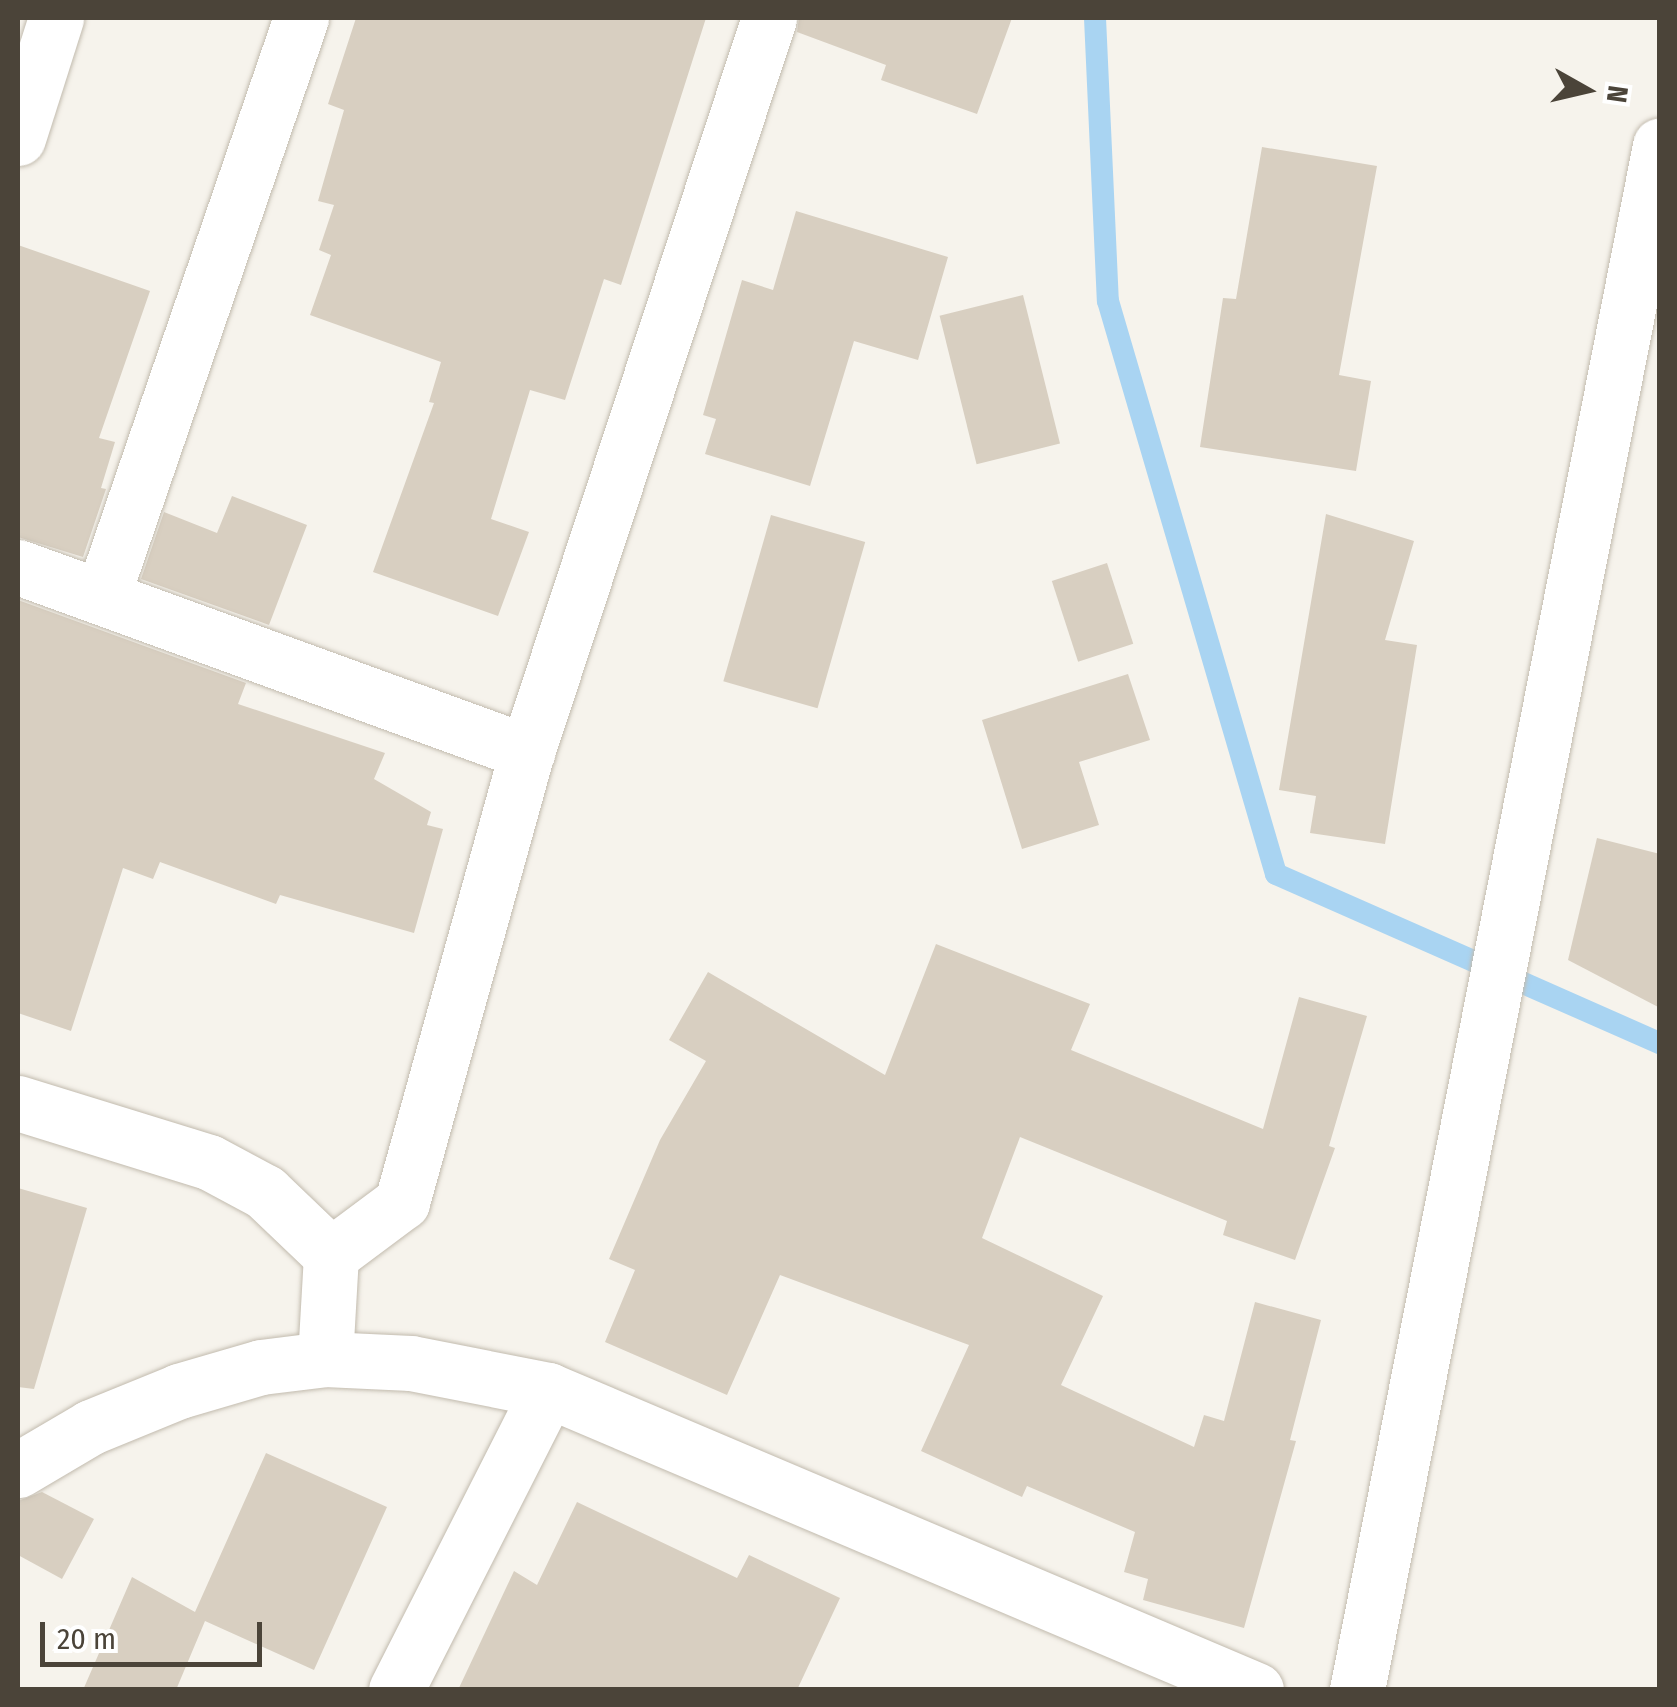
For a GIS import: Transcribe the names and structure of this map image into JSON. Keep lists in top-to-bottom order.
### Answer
{
  "scale_bar": "20 m",
  "north": "right"
}
